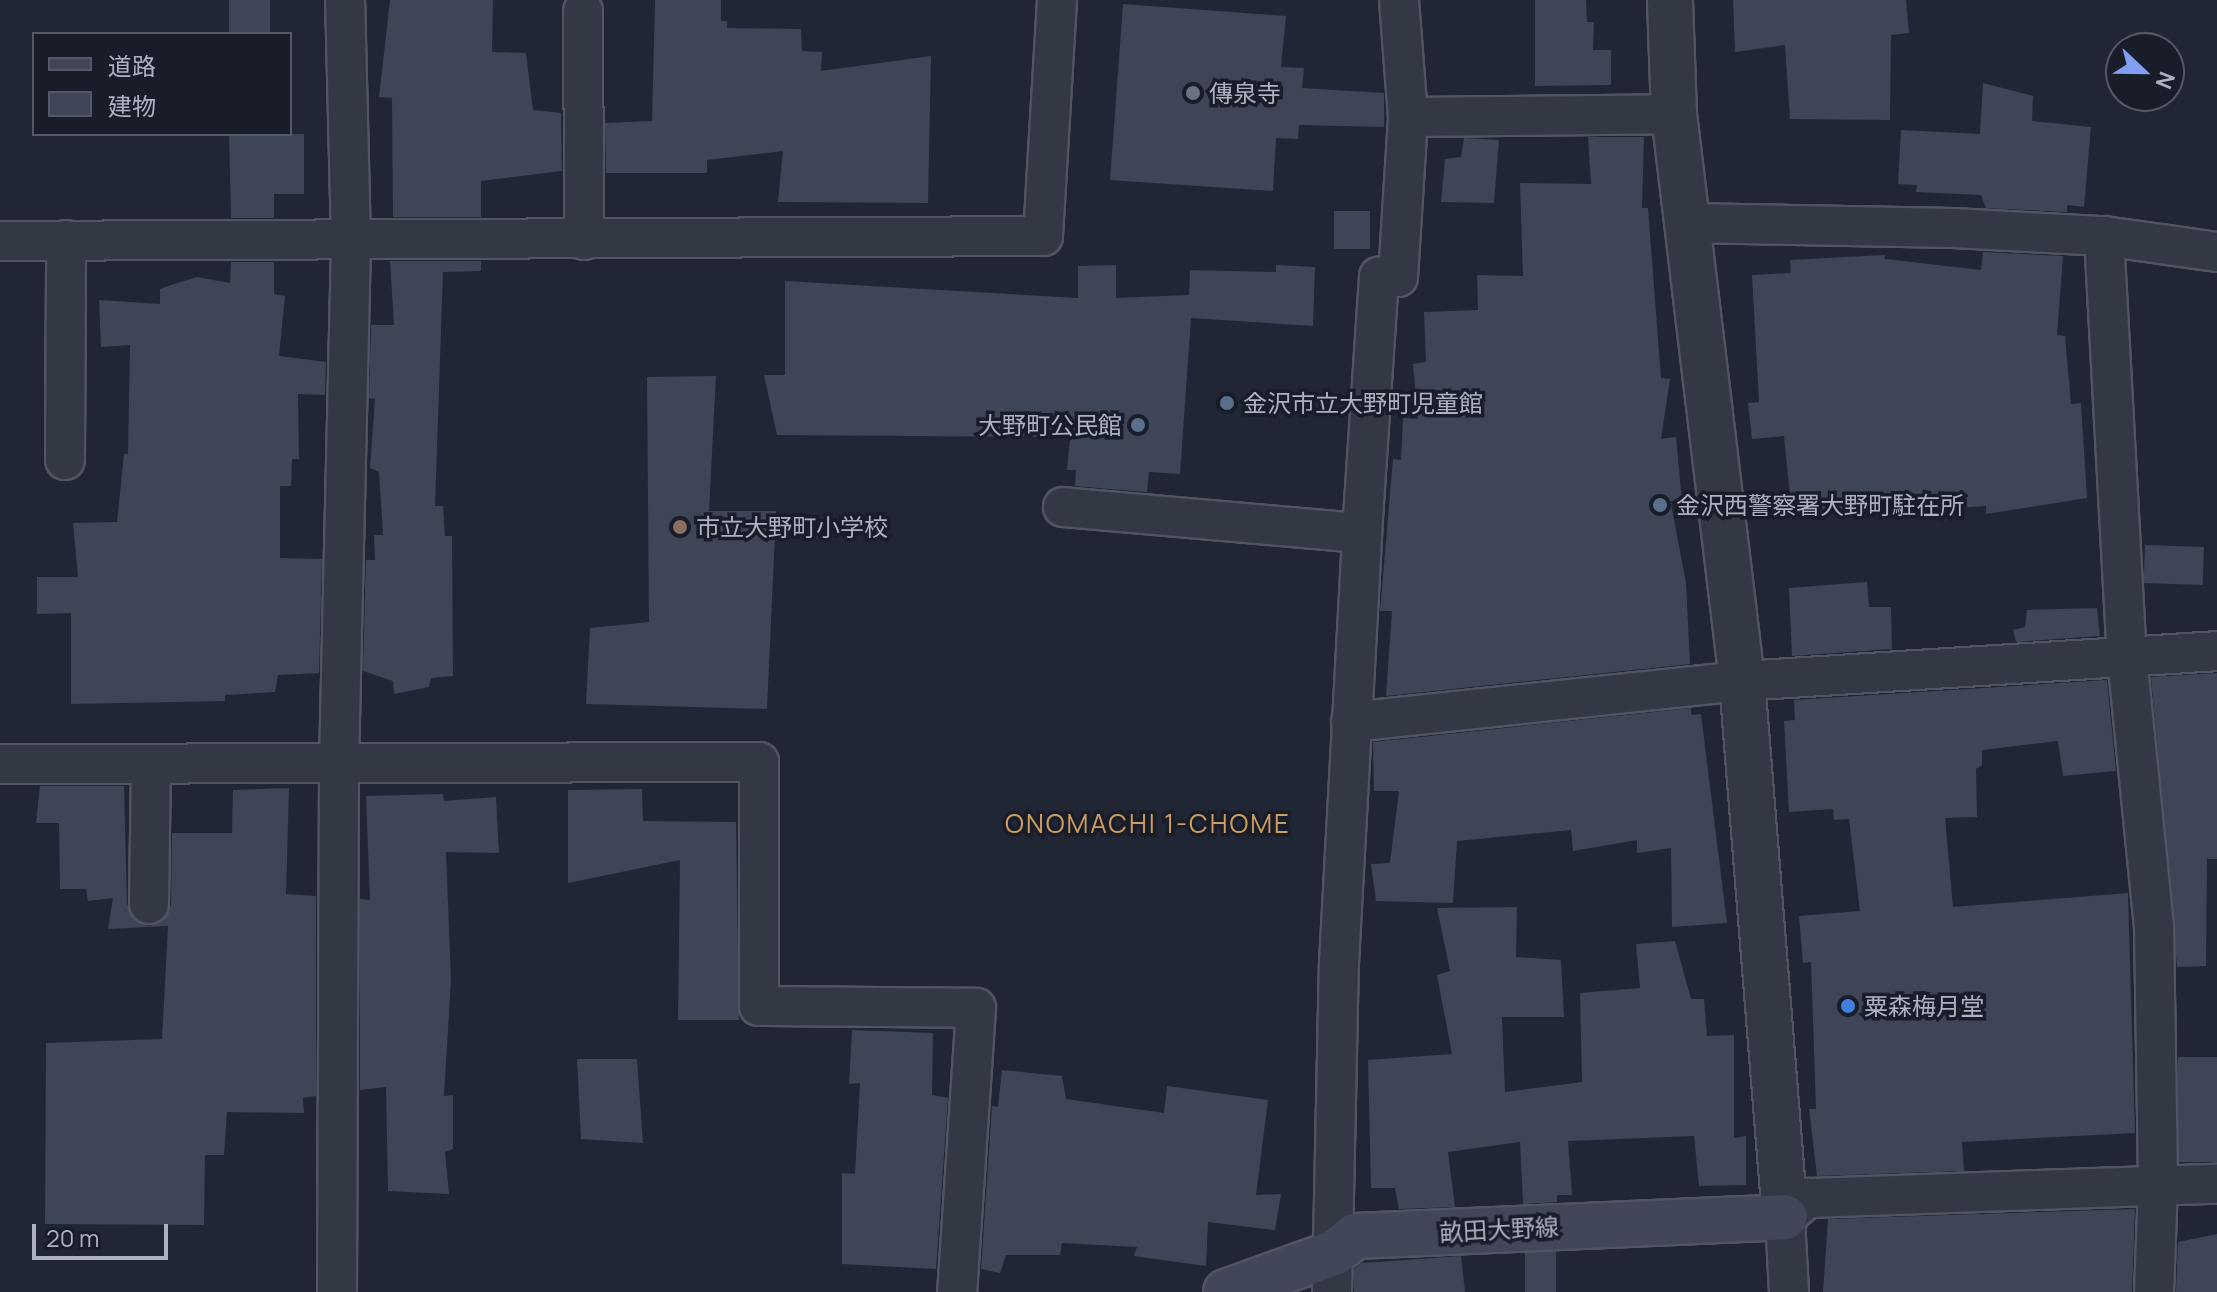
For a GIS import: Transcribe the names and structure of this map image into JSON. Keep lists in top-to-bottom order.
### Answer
{
  "streets": {
    "main road": ["畝田大野線"]
  },
  "districts": ["ONOMACHI 1-CHOME"],
  "places": [
    "傳泉寺",
    "金沢市立大野町児童館",
    "大野町公民館",
    "金沢西警察署大野町駐在所",
    "市立大野町小学校",
    "粟森梅月堂"
  ],
  "legend": ["道路", "建物"],
  "scale_bar": "20 m",
  "north": "right"
}
